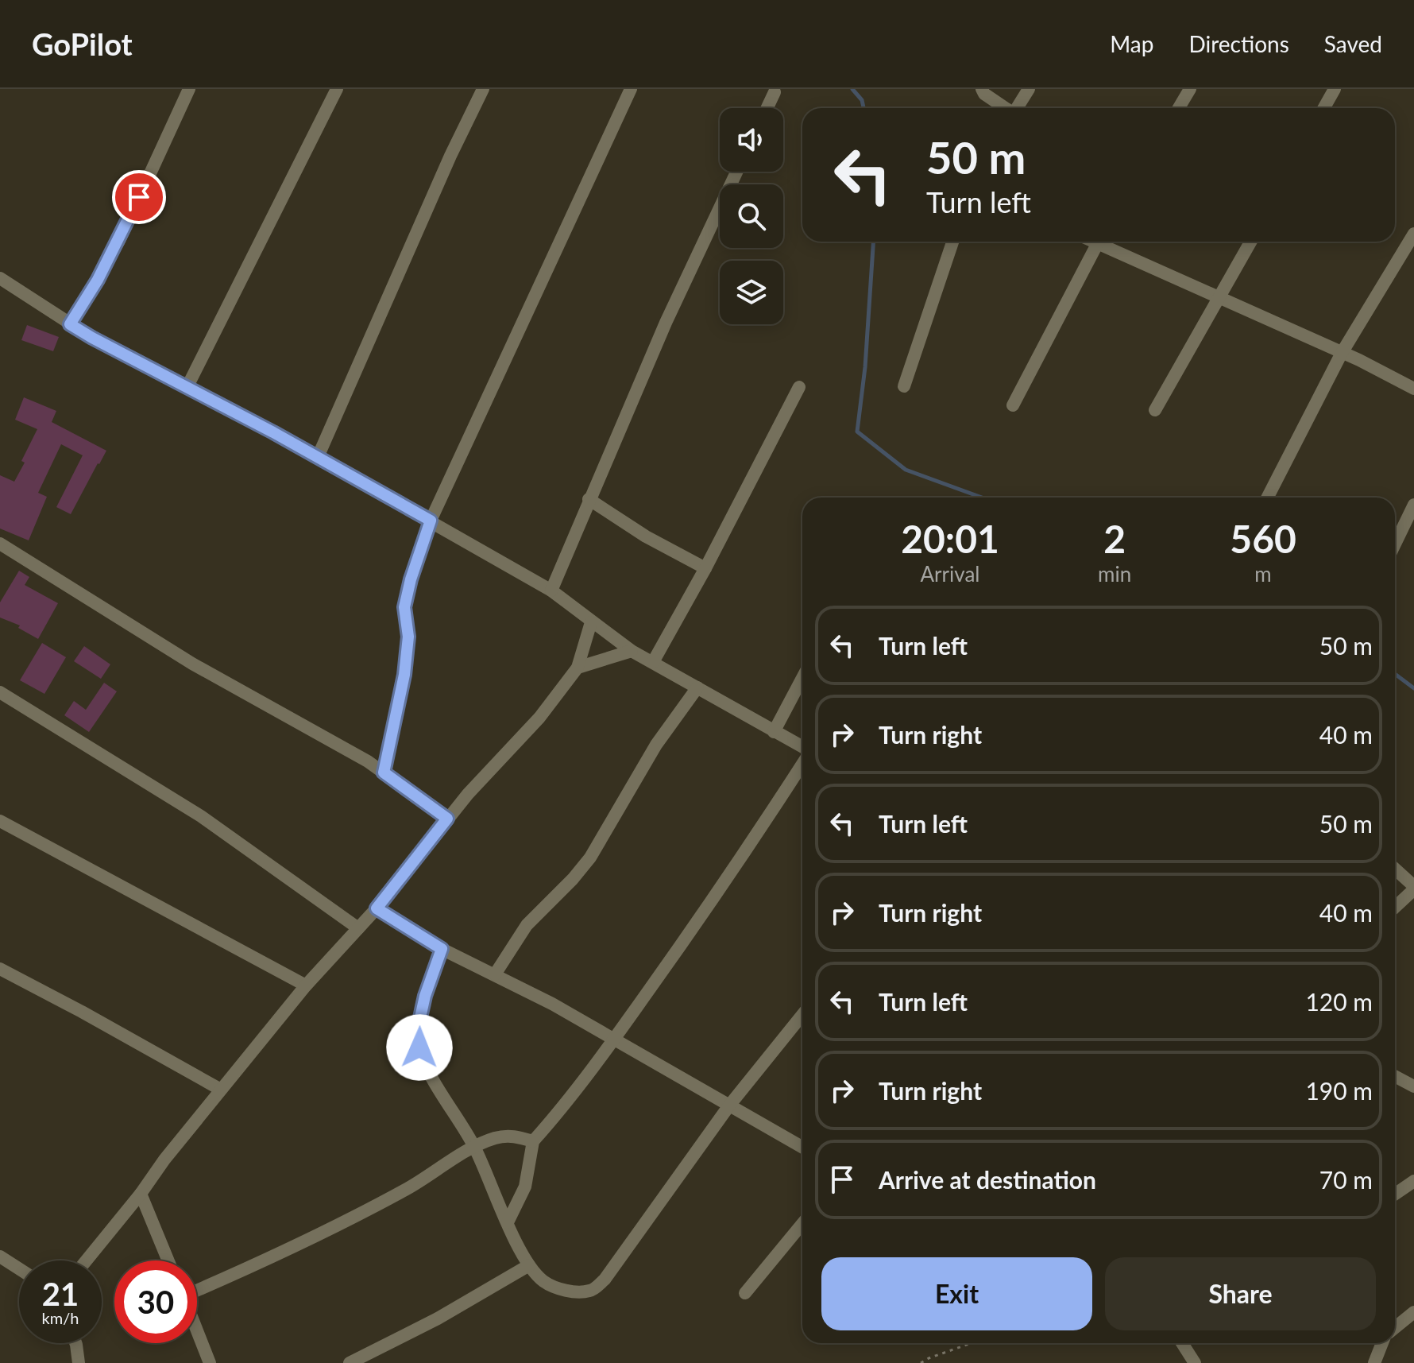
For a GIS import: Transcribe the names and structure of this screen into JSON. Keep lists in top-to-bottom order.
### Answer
{
  "page": {
    "header": "GoPilot",
    "nav": ["Map", "Directions", "Saved"],
    "turn": ["50 m", "Turn left"],
    "eta": [
      "20:01",
      "Arrival",
      "2",
      "min",
      "560",
      "m"
    ],
    "list": [
      {
        "name": "Turn left",
        "value": "50 m"
      },
      {
        "name": "Turn right",
        "value": "40 m"
      },
      {
        "name": "Turn left",
        "value": "50 m"
      },
      {
        "name": "Turn right",
        "value": "40 m"
      },
      {
        "name": "Turn left",
        "value": "120 m"
      },
      {
        "name": "Turn right",
        "value": "190 m"
      },
      {
        "name": "Arrive at destination",
        "value": "70 m"
      }
    ],
    "buttons": ["Exit", "Share"],
    "speed": "21 km/h",
    "limit": "30"
  }
}
